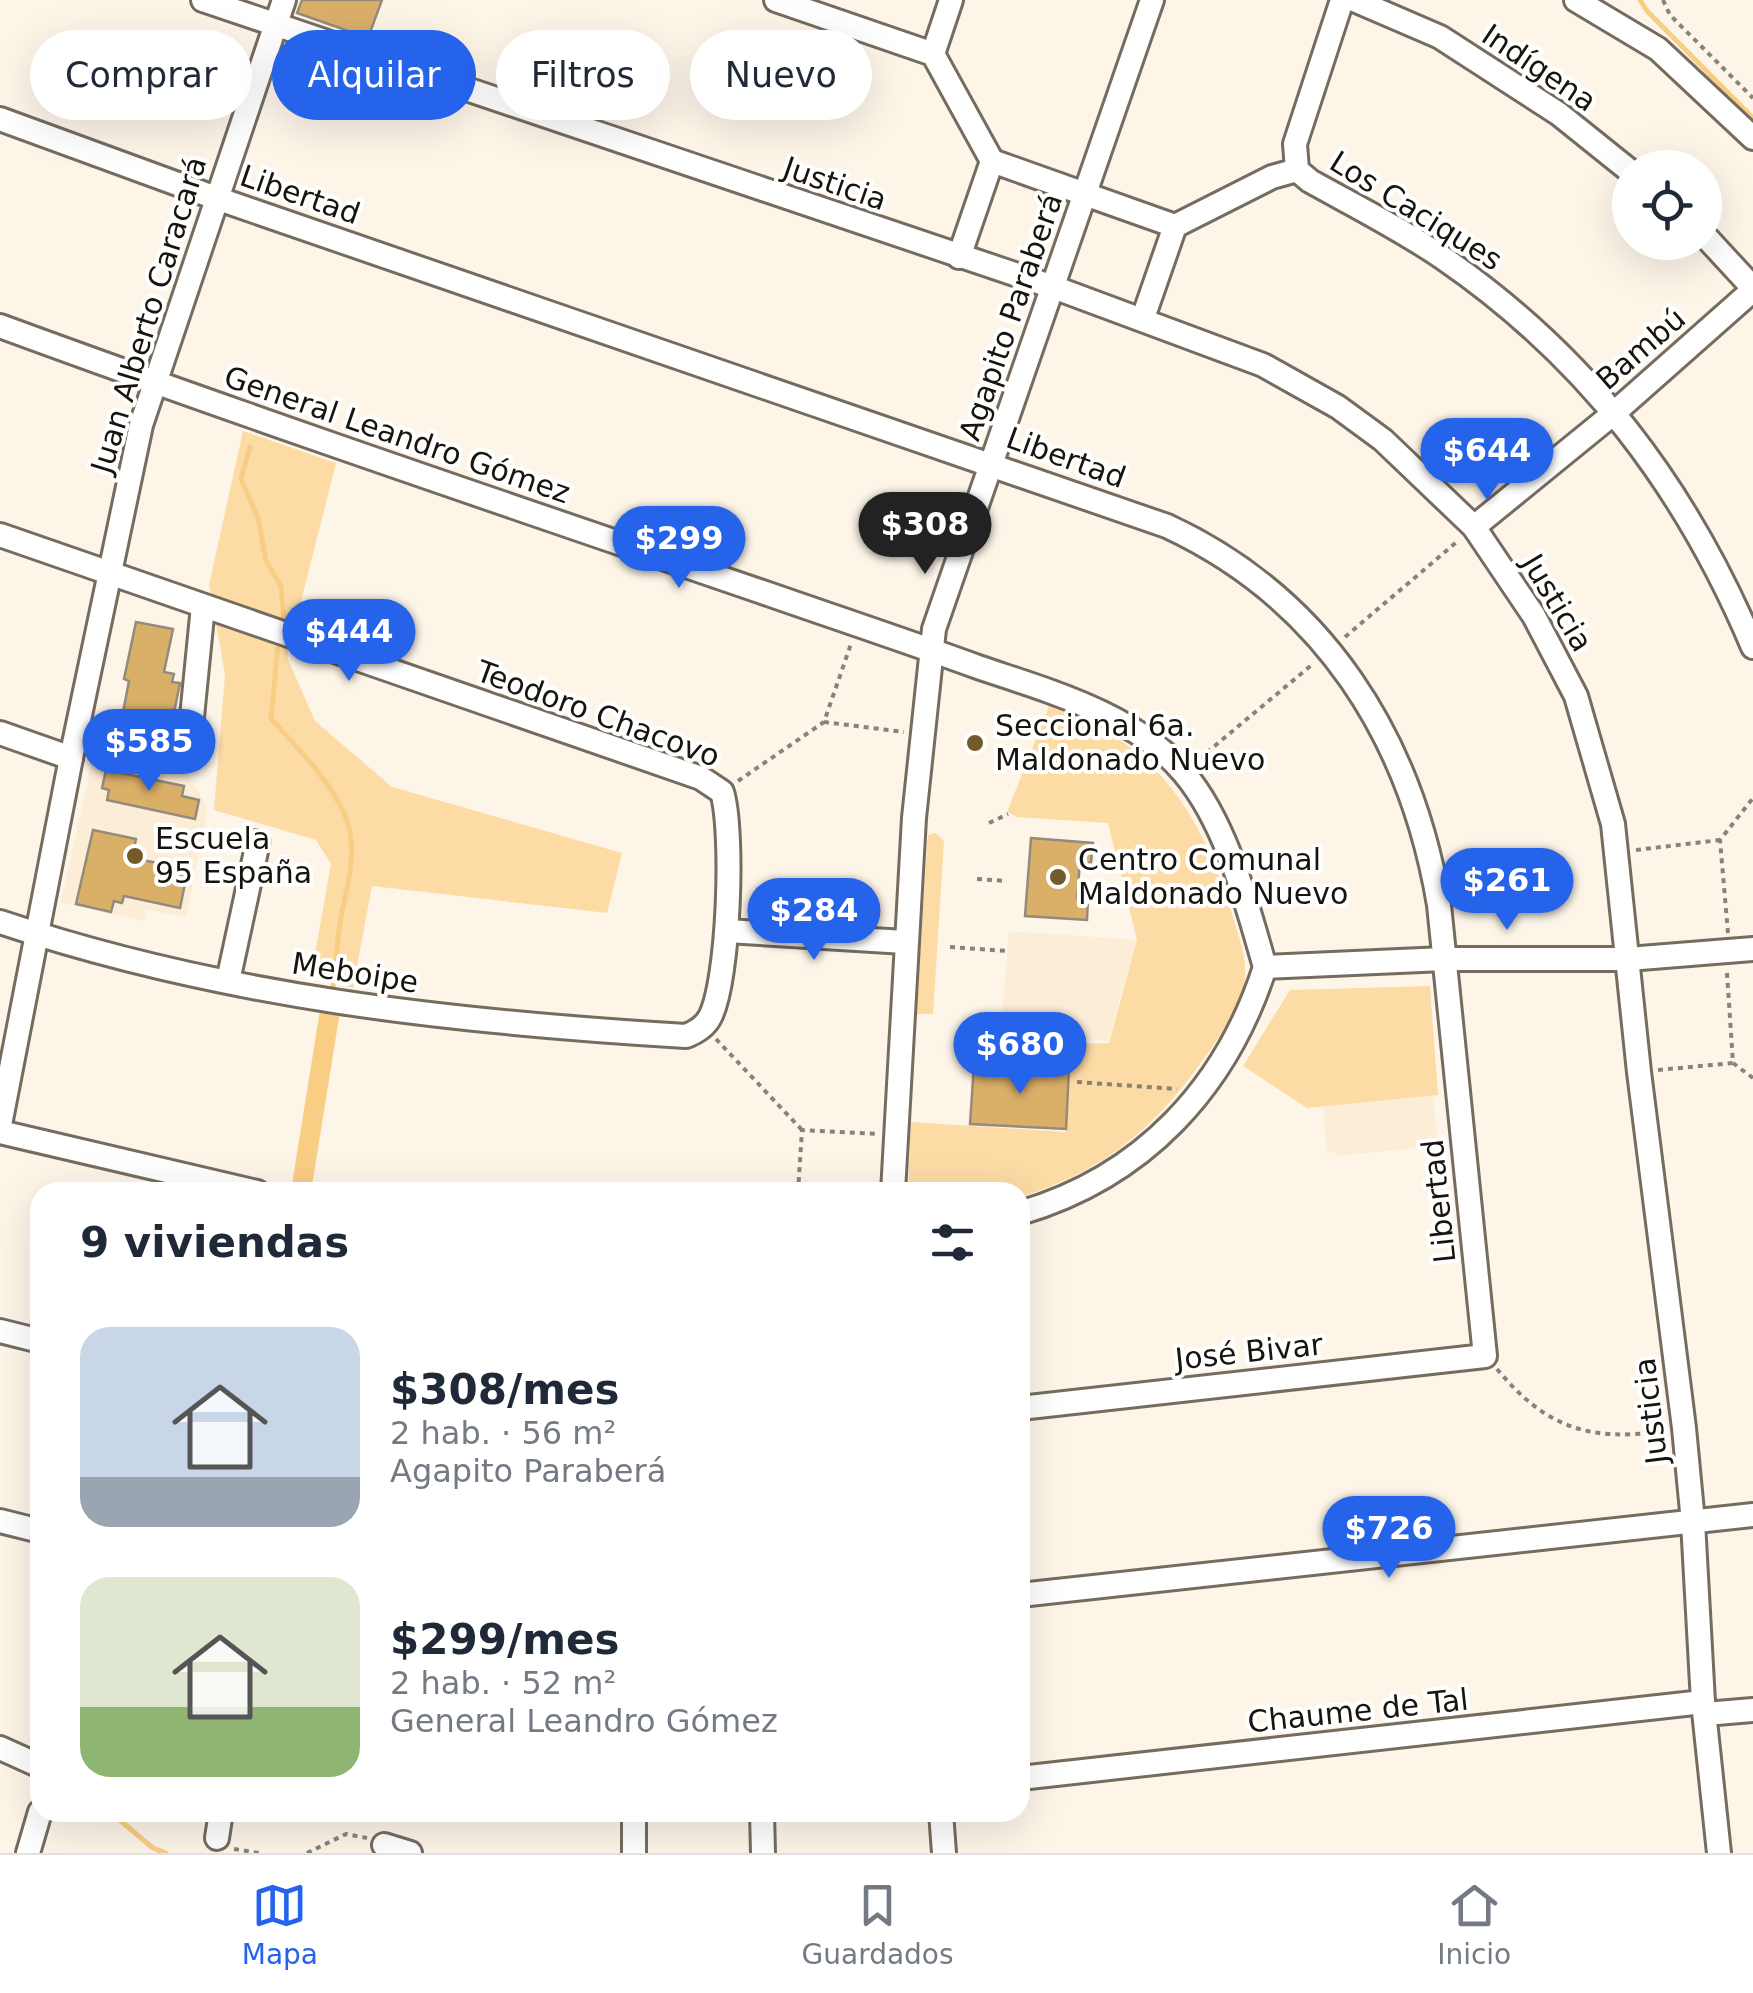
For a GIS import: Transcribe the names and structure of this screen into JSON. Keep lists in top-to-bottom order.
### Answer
{
  "streets": {
    "street": [
      "Indígena",
      "Justicia",
      "Libertad",
      "Los Caciques",
      "Juan Alberto Caracará",
      "Agapito Paraberá",
      "Bambú",
      "General Leandro Gómez",
      "Teodoro Chacovo",
      "Meboipe",
      "José Bivar",
      "Chaume de Tal"
    ]
  },
  "crossings": [
    ["Justicia", "Juan Alberto Caracará"],
    ["Justicia", "Agapito Paraberá"],
    ["Justicia", "Bambú"],
    ["Justicia", "Chaume de Tal"],
    ["Libertad", "Juan Alberto Caracará"],
    ["Libertad", "Agapito Paraberá"],
    ["Libertad", "José Bivar"],
    ["Los Caciques", "Bambú"],
    ["Juan Alberto Caracará", "General Leandro Gómez"],
    ["Juan Alberto Caracará", "Teodoro Chacovo"],
    ["Juan Alberto Caracará", "Meboipe"],
    ["Agapito Paraberá", "General Leandro Gómez"]
  ],
  "places": ["Seccional 6a. Maldonado Nuevo", "Escuela 95 España", "Centro Comunal Maldonado Nuevo"],
  "page": {
    "chip": [
      "Comprar",
      "Alquilar",
      "Filtros",
      "Nuevo"
    ],
    "price": [
      "$644",
      "$308",
      "$299",
      "$444",
      "$585",
      "$261",
      "$284",
      "$680",
      "$726"
    ],
    "heading": "9 viviendas",
    "list": [
      {
        "name": "$308/mes",
        "note": "2 hab. · 56 m² · Agapito Paraberá"
      },
      {
        "name": "$299/mes",
        "note": "2 hab. · 52 m² · General Leandro Gómez"
      }
    ],
    "tabs": ["Mapa", "Guardados", "Inicio"]
  }
}
